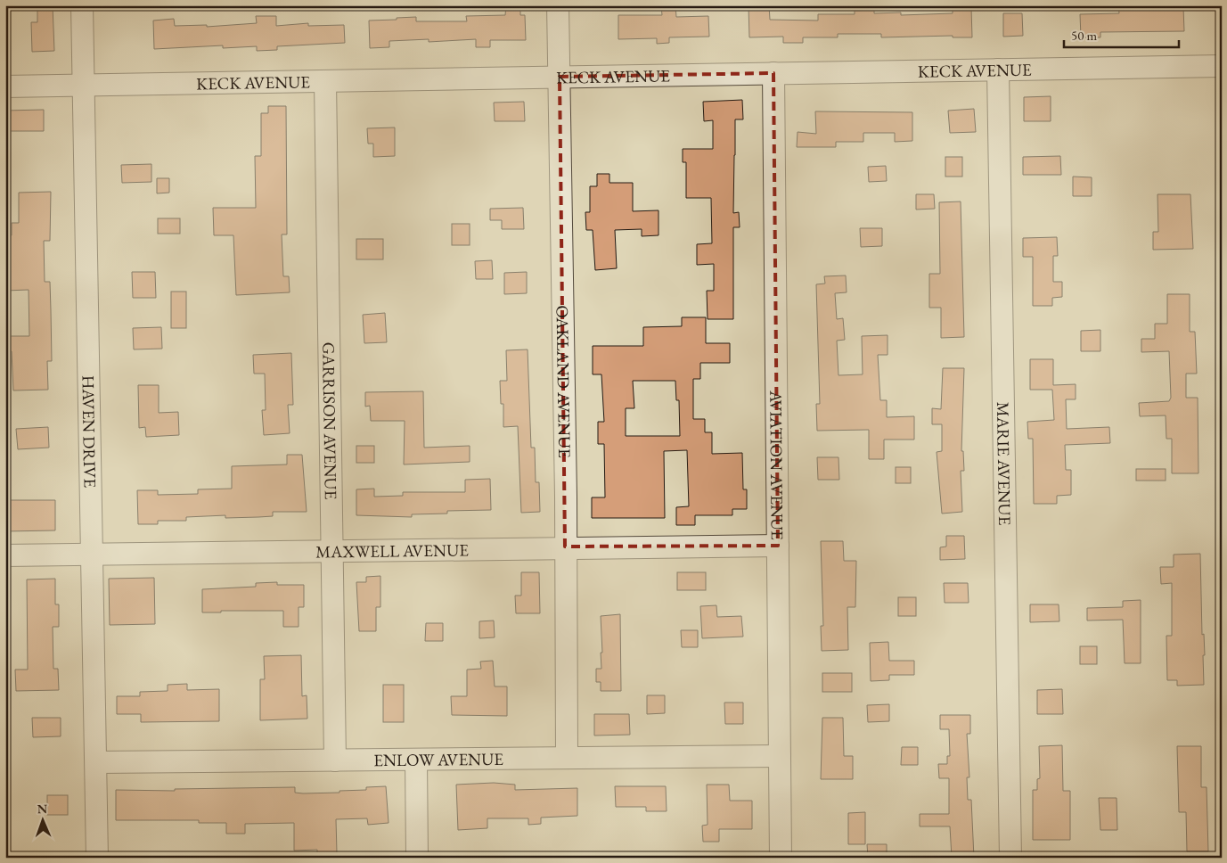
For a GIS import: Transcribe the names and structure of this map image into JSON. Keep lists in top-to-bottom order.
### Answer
{
  "streets": {
    "street": [
      "KECK AVENUE",
      "OAKLAND AVENUE",
      "GARRISON AVENUE",
      "HAVEN DRIVE",
      "MARIE AVENUE",
      "AVIATION AVENUE",
      "MAXWELL AVENUE",
      "ENLOW AVENUE"
    ]
  },
  "crossings": [
    ["KECK AVENUE", "OAKLAND AVENUE"],
    ["KECK AVENUE", "GARRISON AVENUE"],
    ["KECK AVENUE", "HAVEN DRIVE"],
    ["KECK AVENUE", "MARIE AVENUE"],
    ["KECK AVENUE", "AVIATION AVENUE"],
    ["OAKLAND AVENUE", "MAXWELL AVENUE"],
    ["OAKLAND AVENUE", "ENLOW AVENUE"],
    ["GARRISON AVENUE", "MAXWELL AVENUE"],
    ["GARRISON AVENUE", "ENLOW AVENUE"],
    ["HAVEN DRIVE", "MAXWELL AVENUE"],
    ["HAVEN DRIVE", "ENLOW AVENUE"],
    ["AVIATION AVENUE", "MAXWELL AVENUE"],
    ["AVIATION AVENUE", "ENLOW AVENUE"]
  ],
  "scale_bar": "50 m",
  "north": "top"
}
